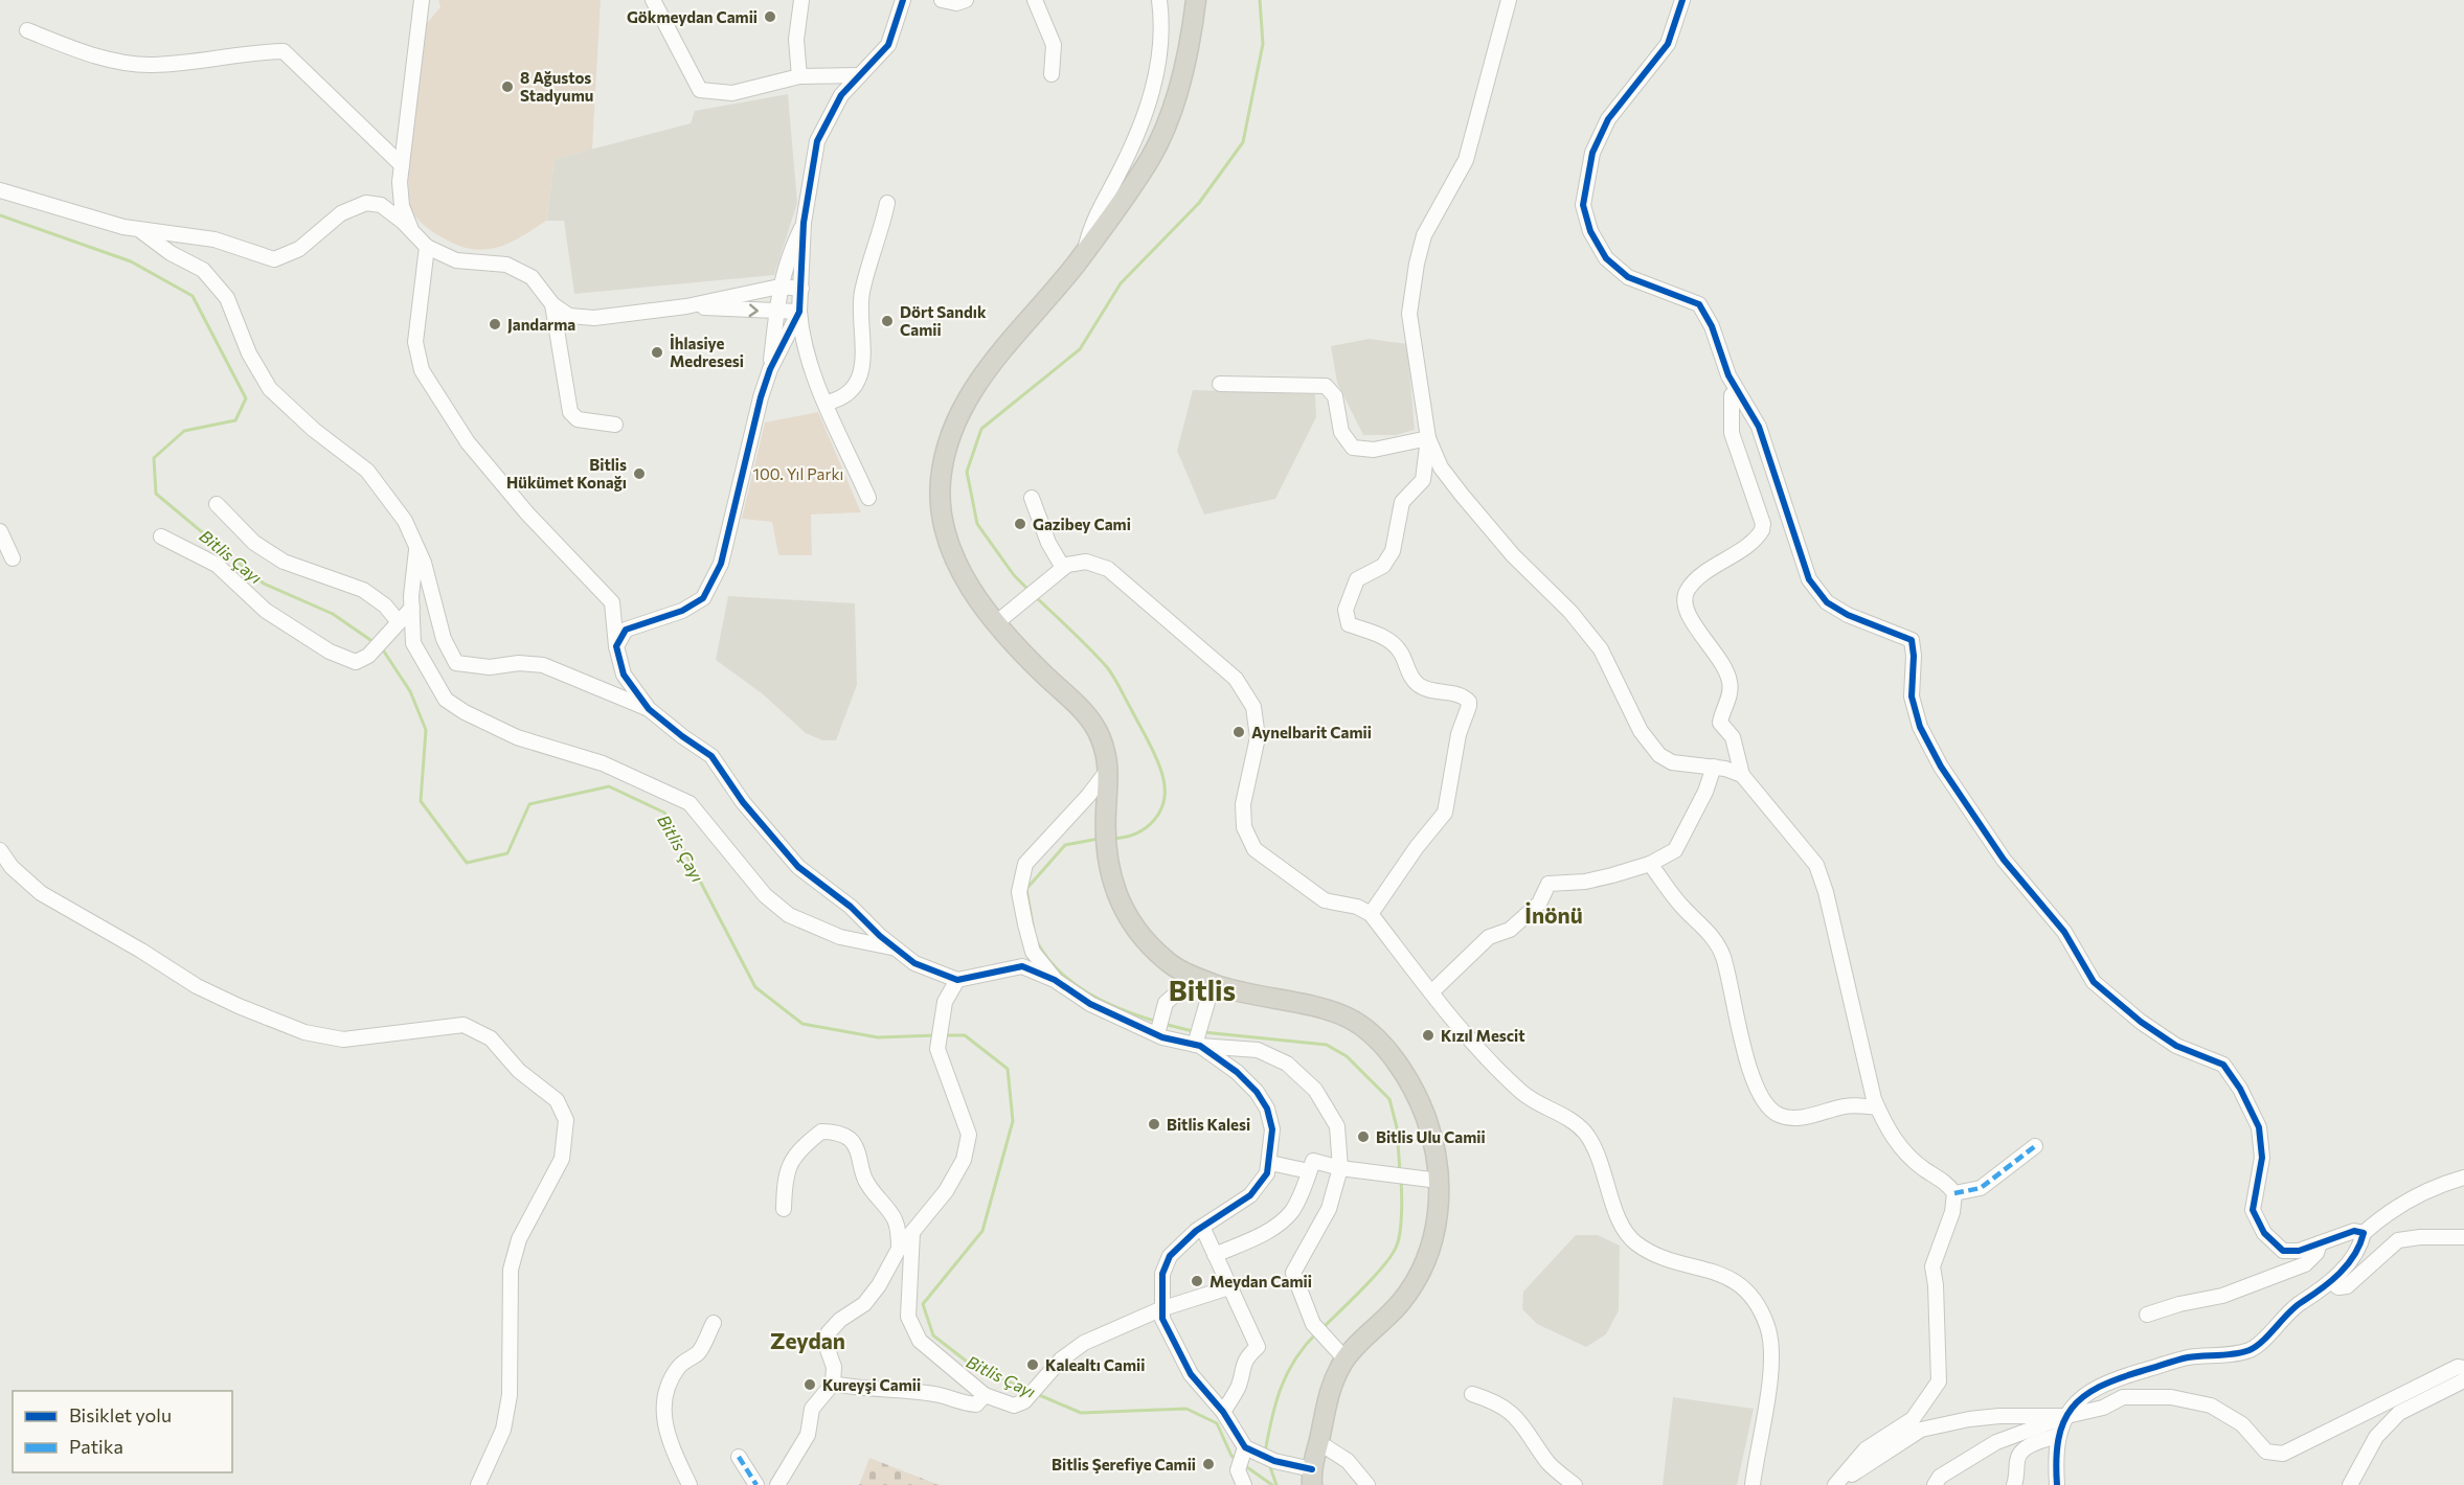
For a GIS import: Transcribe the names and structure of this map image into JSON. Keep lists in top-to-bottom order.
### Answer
{
  "districts": ["İnönü", "Bitlis", "Zeydan"],
  "water": ["Bitlis Çayı"],
  "parks": ["100. Yıl Parkı"],
  "places": [
    "Gökmeydan Camii",
    "8 Ağustos Stadyumu",
    "Dört Sandık Camii",
    "Jandarma",
    "İhlasiye Medresesi",
    "Bitlis Hükümet Konağı",
    "Gazibey Cami",
    "Aynelbarit Camii",
    "Kızıl Mescit",
    "Bitlis Kalesi",
    "Bitlis Ulu Camii",
    "Meydan Camii",
    "Kalealtı Camii",
    "Kureyşi Camii",
    "Bitlis Şerefiye Camii"
  ],
  "legend": ["Bisiklet yolu", "Patika"]
}
